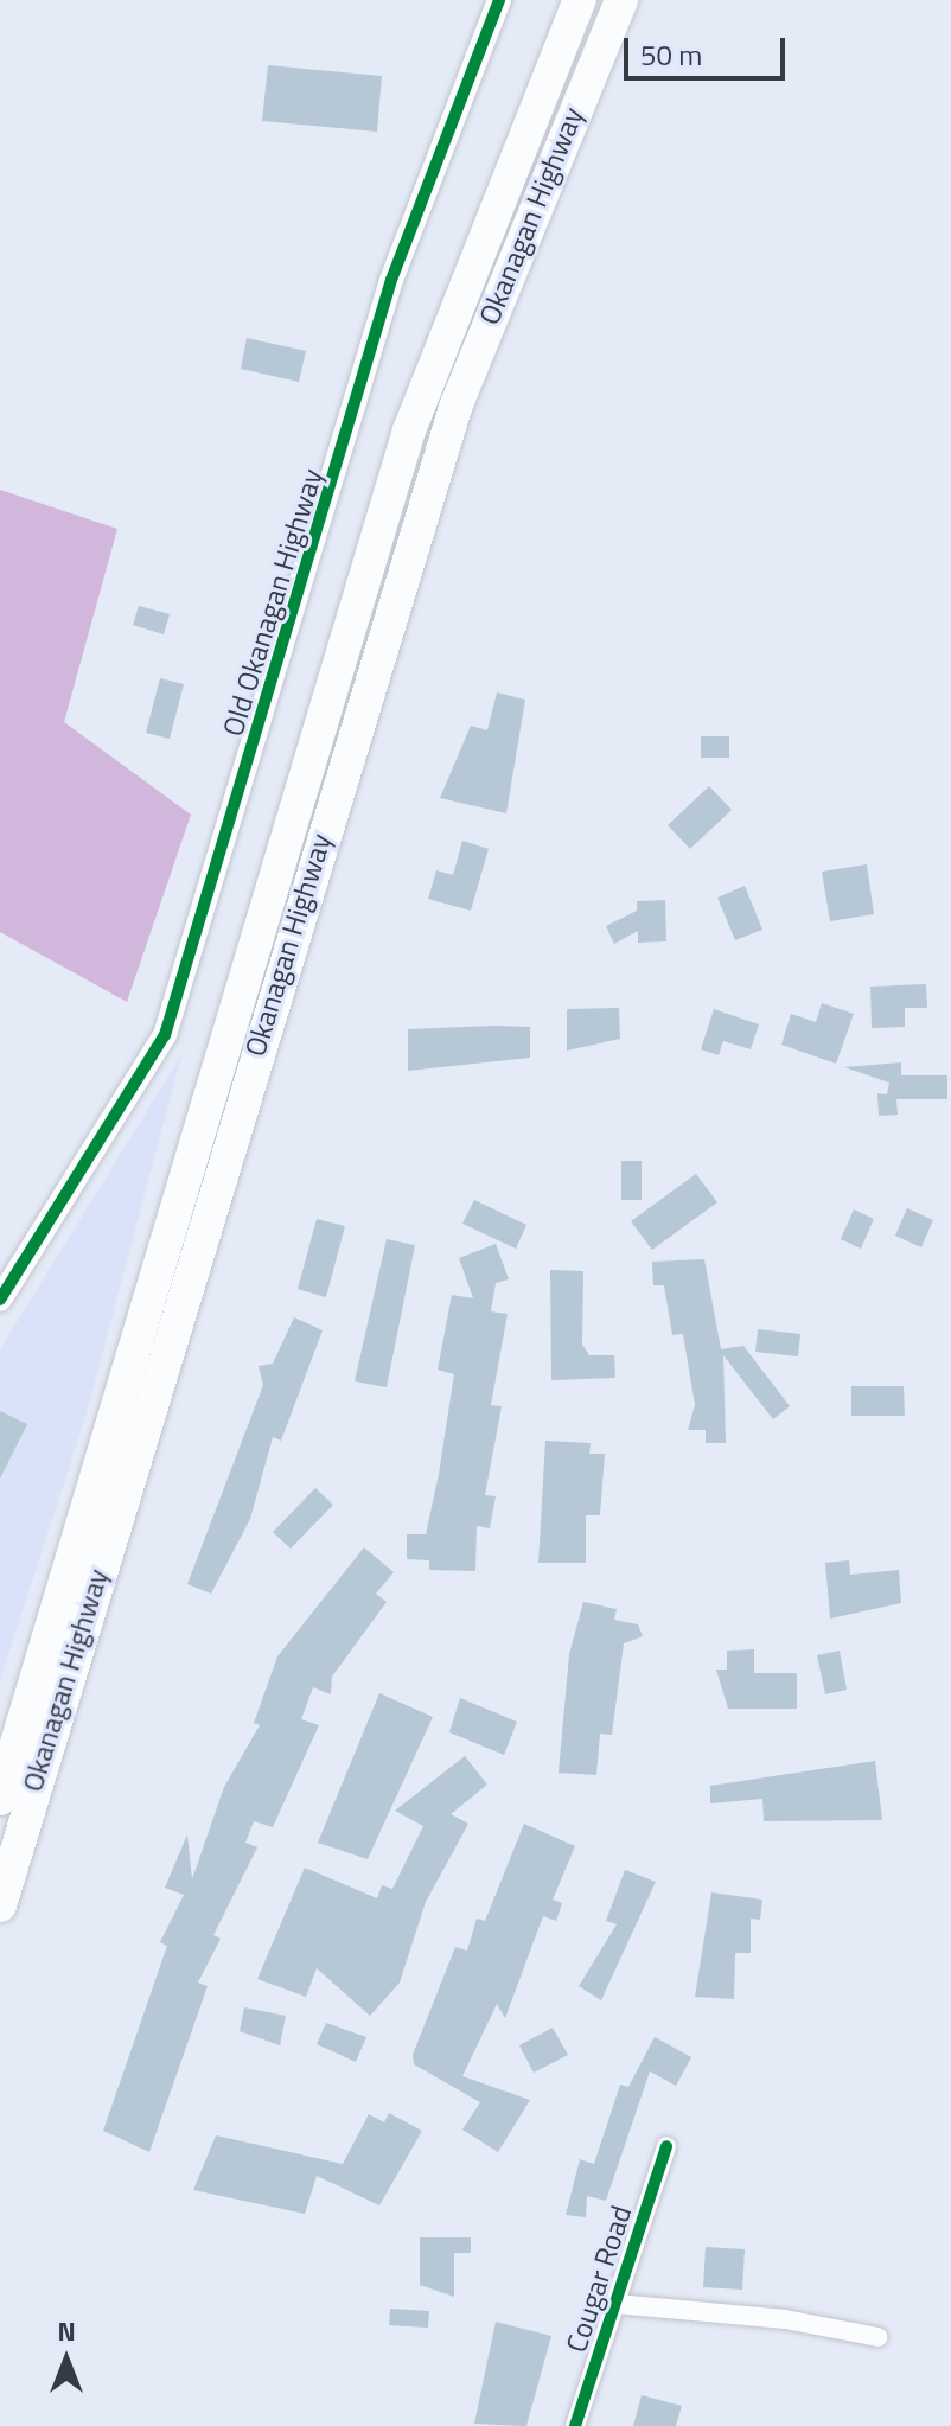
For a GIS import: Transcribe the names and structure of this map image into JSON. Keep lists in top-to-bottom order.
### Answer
{
  "streets": {
    "highway": ["Okanagan Highway"],
    "street": ["Old Okanagan Highway", "Cougar Road"]
  },
  "scale_bar": "50 m",
  "north": "top"
}
